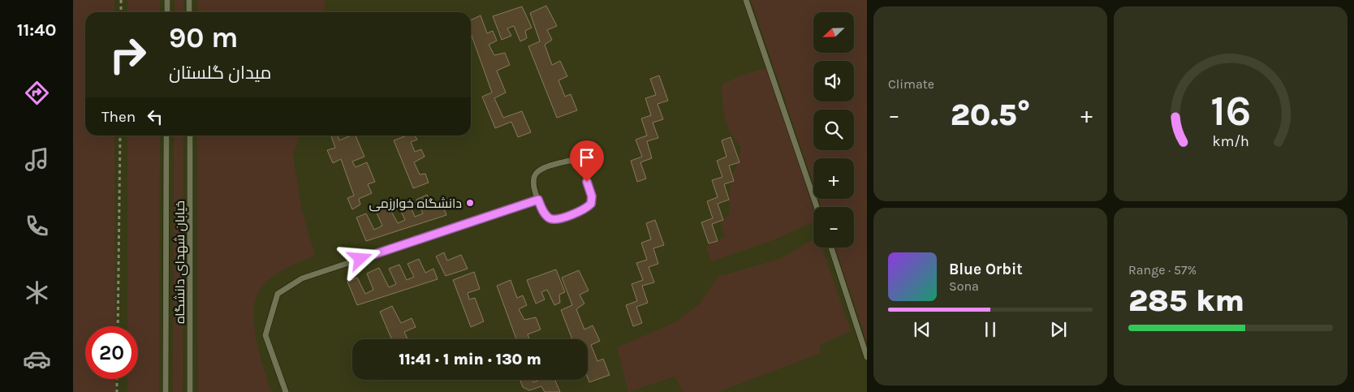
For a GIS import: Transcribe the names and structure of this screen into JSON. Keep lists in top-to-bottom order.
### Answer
{
  "streets": {
    "lane": ["خیابان شهدای دانشگاه"]
  },
  "places": ["دانشگاه خوارزمی"],
  "north": "bottom left",
  "page": {
    "tabs": "11:40",
    "tile": [
      "Climate",
      ["Range · 57%", "285 km"]
    ],
    "map_buttons": ["+", "−"],
    "turn": ["90 m", "میدان گلستان"],
    "then": "Then",
    "heat": ["−", "20.5°", "+"],
    "song": ["Blue Orbit", "Sona"],
    "limit": "20",
    "trip": "11:41 · 1 min · 130 m",
    "gauge": ["16", "km/h"]
  }
}
